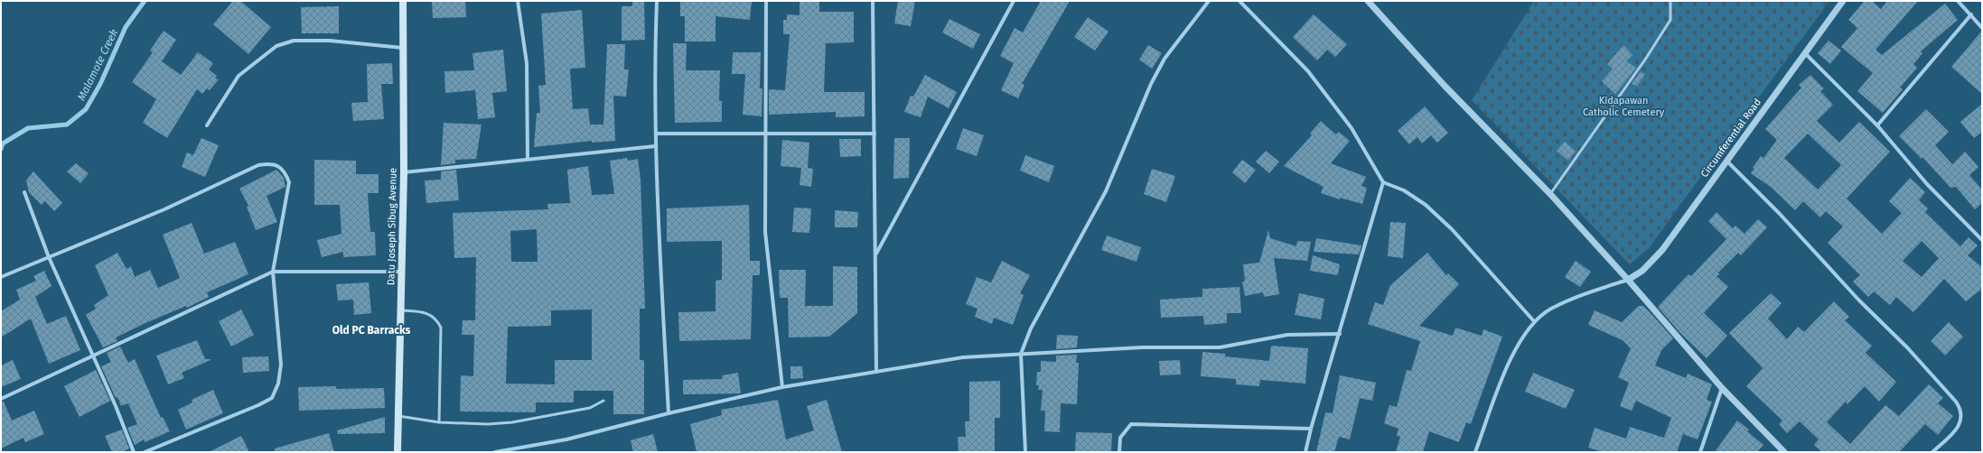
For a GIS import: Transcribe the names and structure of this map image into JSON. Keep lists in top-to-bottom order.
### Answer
{
  "streets": {
    "main road": ["Datu Joseph Sibug Avenue"],
    "street": ["Circumferential Road"]
  },
  "districts": ["Old PC Barracks"],
  "water": ["Malamote Creek"],
  "parks": ["Kidapawan Catholic Cemetery"]
}
